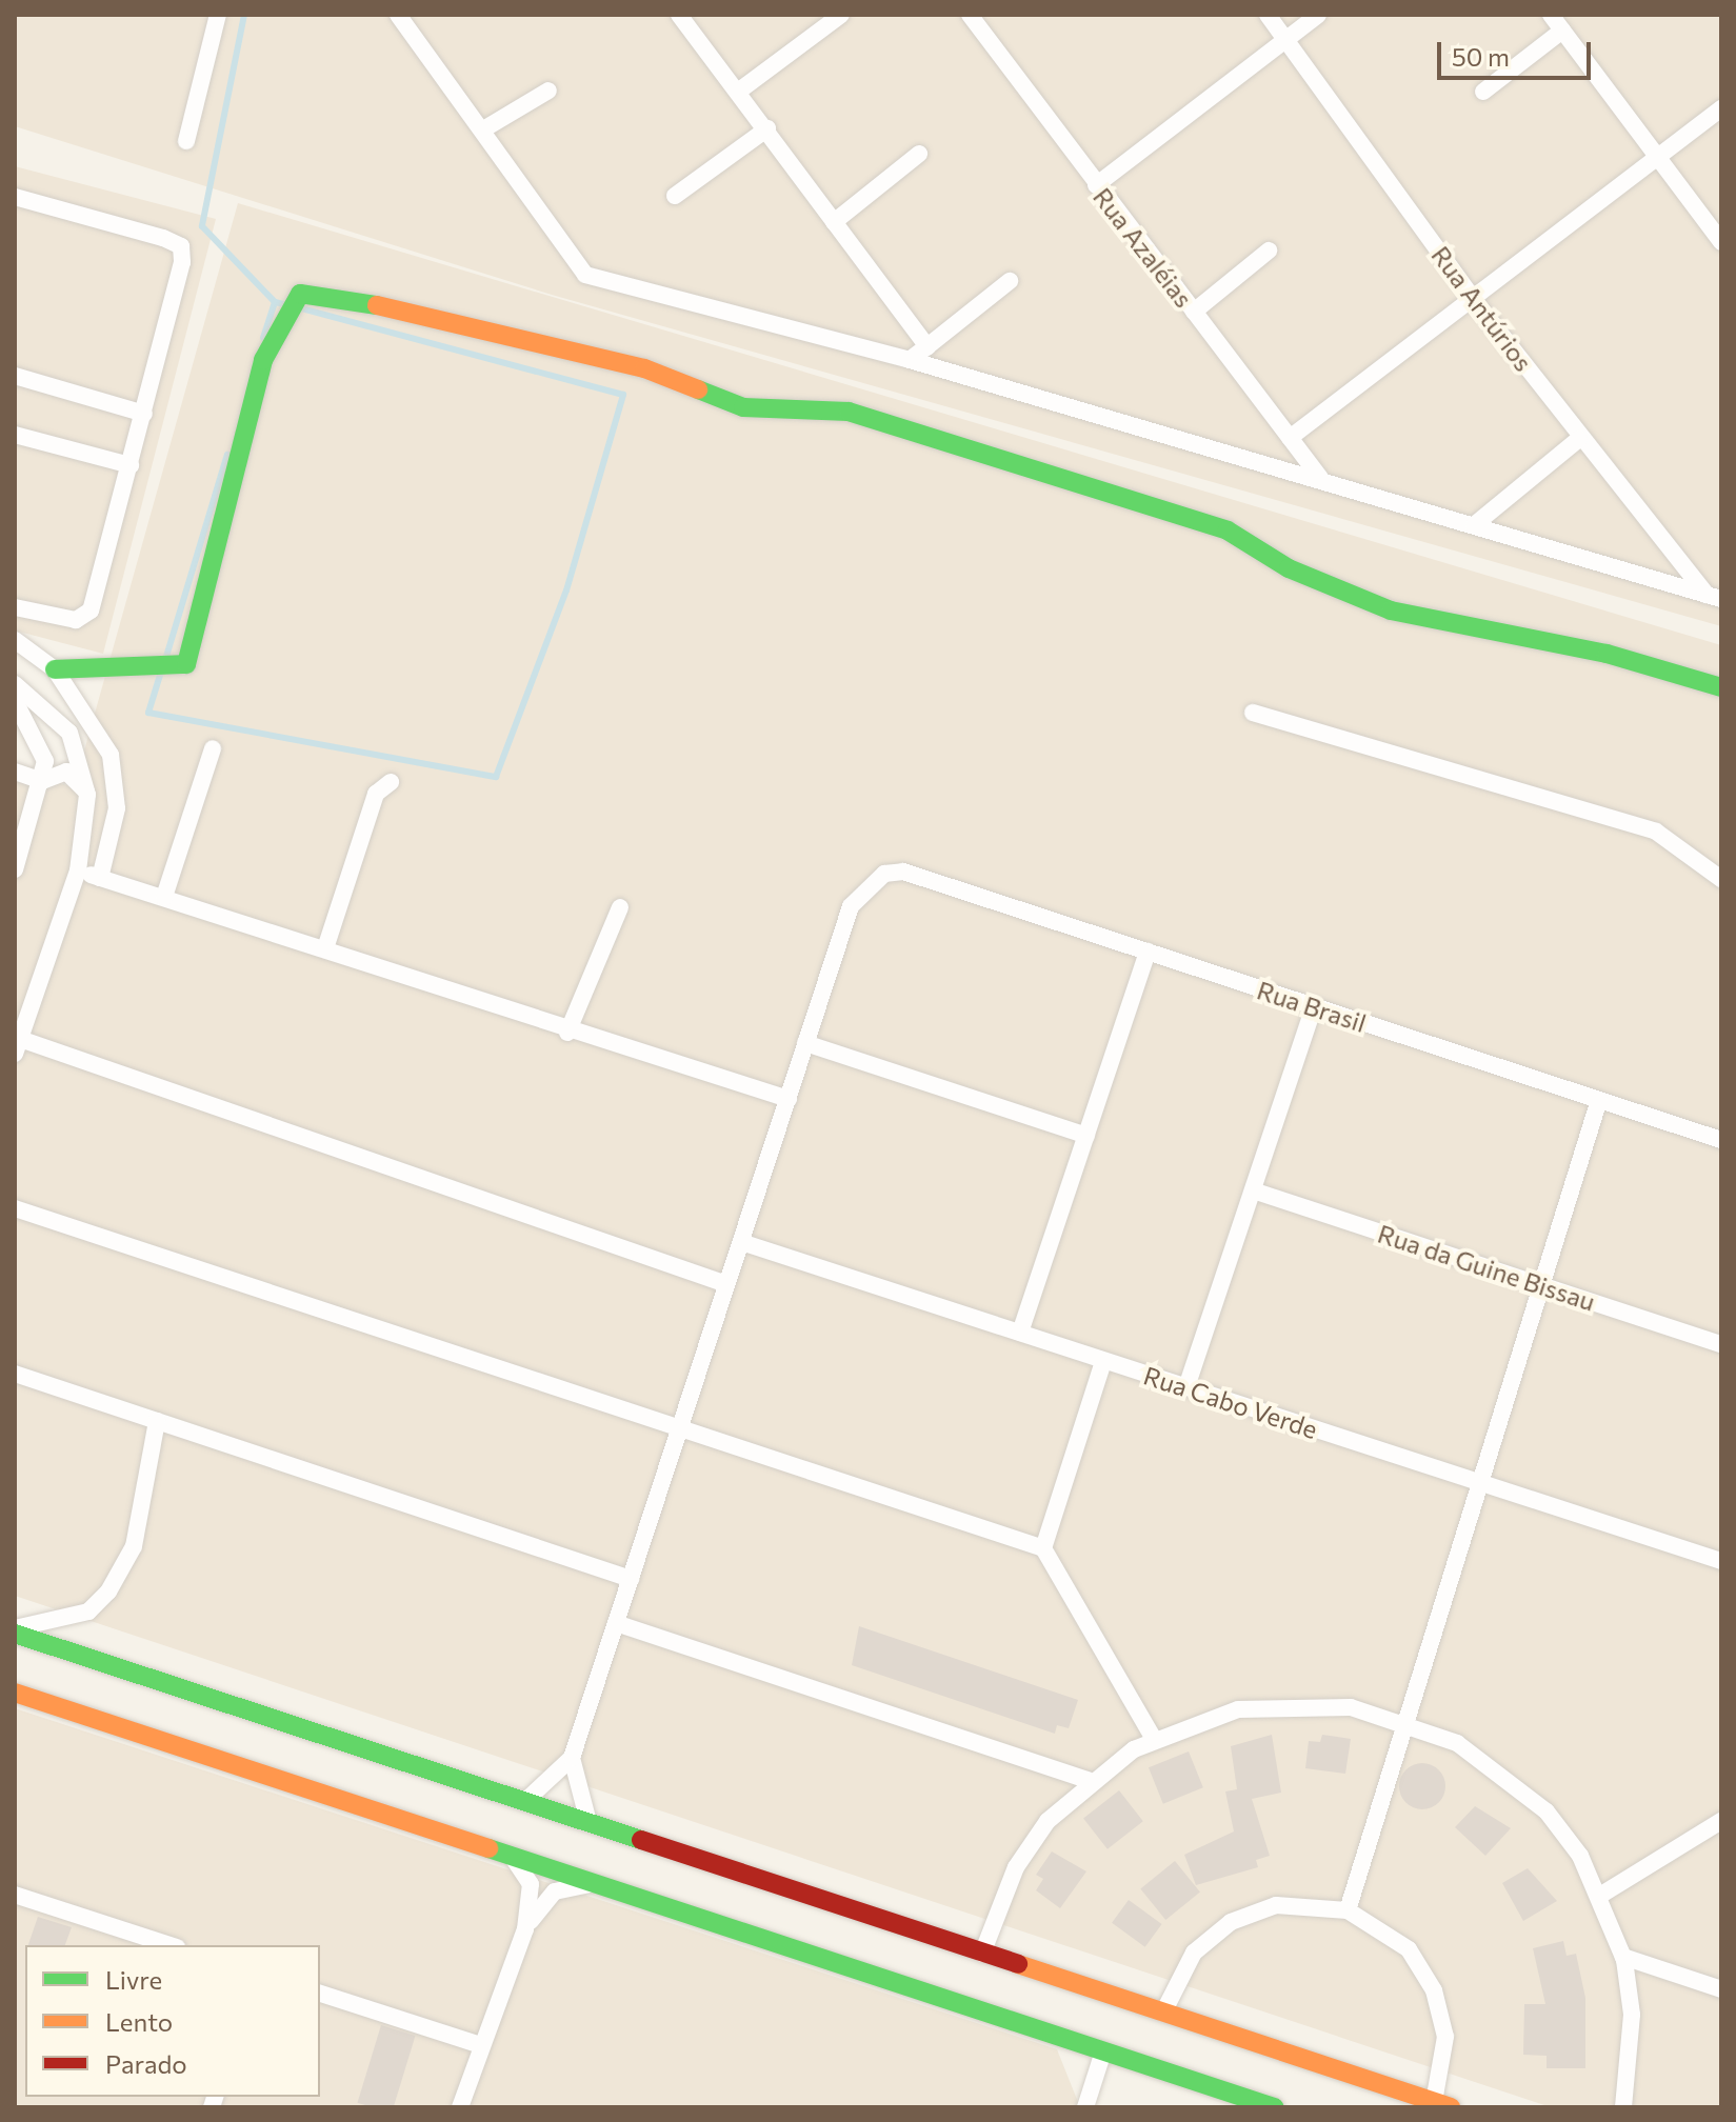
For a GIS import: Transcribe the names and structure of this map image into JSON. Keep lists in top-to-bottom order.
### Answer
{
  "streets": {
    "street": [
      "Rua Azaléias",
      "Rua Antúrios",
      "Rua Brasil",
      "Rua da Guine Bissau",
      "Rua Cabo Verde"
    ]
  },
  "legend": ["Livre", "Lento", "Parado"],
  "scale_bar": "50 m"
}
